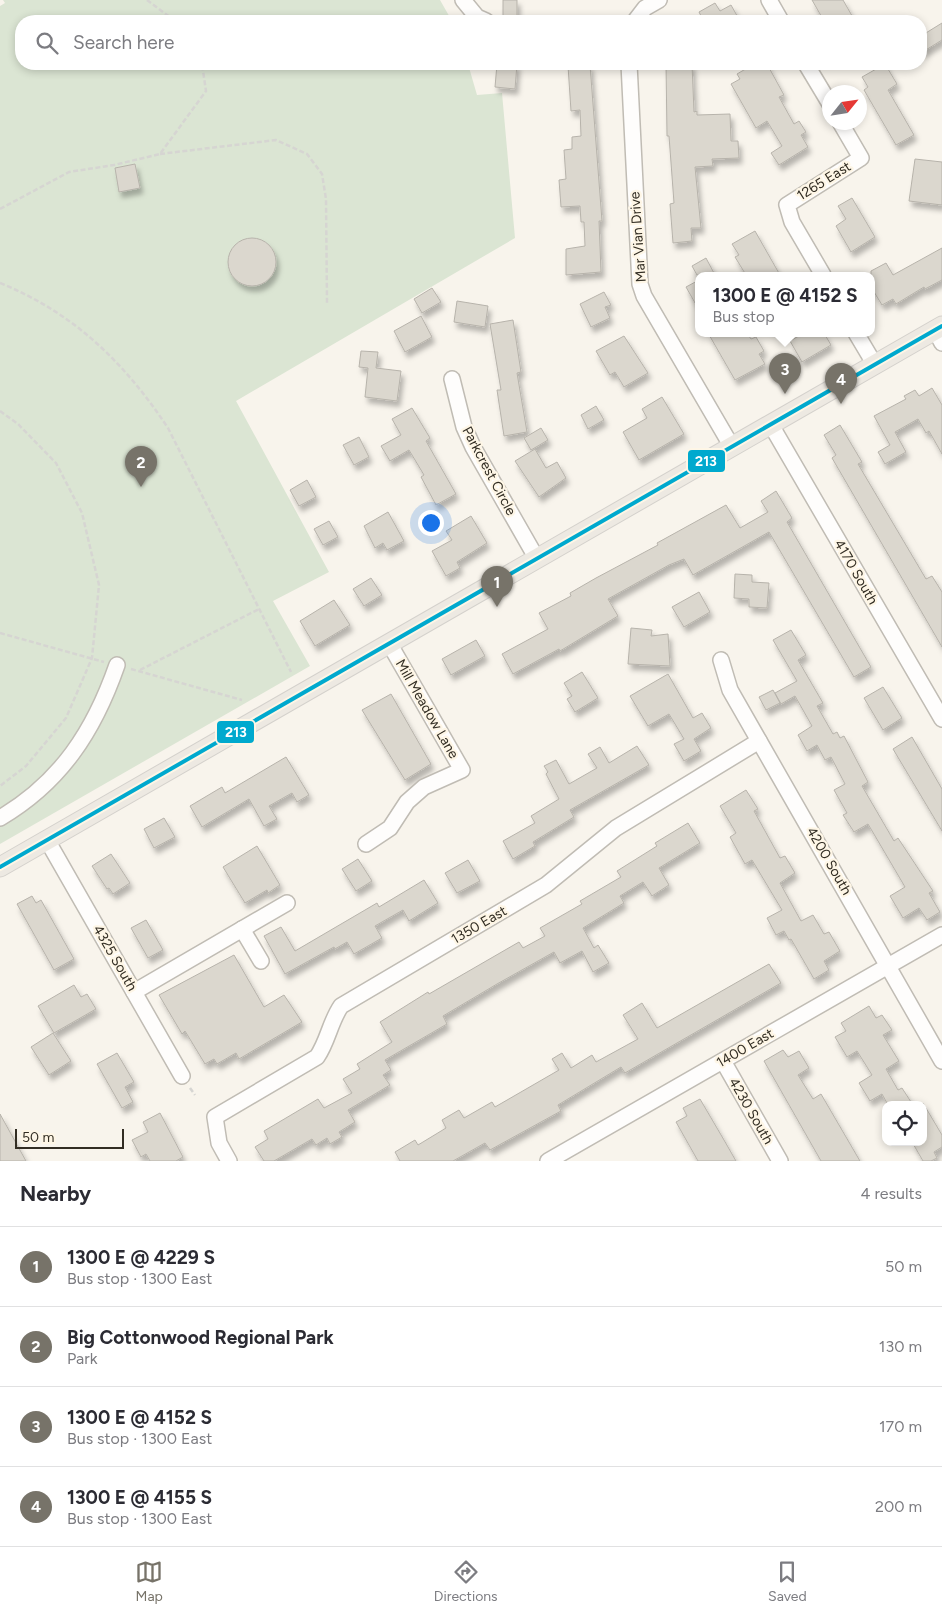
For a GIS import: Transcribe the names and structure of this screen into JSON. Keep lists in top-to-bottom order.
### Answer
{
  "streets": {
    "street": [
      "1265 East",
      "Mar Vian Drive",
      "Parkcrest Circle",
      "4170 South",
      "Mill Meadow Lane",
      "4200 South",
      "1350 East",
      "4325 South",
      "1400 East",
      "4230 South"
    ]
  },
  "crossings": [
    ["4200 South", "1350 East"],
    ["4200 South", "1400 East"],
    ["1400 East", "4230 South"]
  ],
  "lines": ["transit line 213"],
  "scale_bar": "50 m",
  "north": "top right",
  "page": {
    "search": "Search here",
    "popup": ["1300 E @ 4152 S", "Bus stop"],
    "pins": [
      "3",
      "4",
      "2",
      "1"
    ],
    "scale": "50 m",
    "heading": ["Nearby", "4 results"],
    "list": [
      {
        "mark": "1",
        "name": "1300 E @ 4229 S",
        "note": "Bus stop · 1300 East",
        "value": "50 m"
      },
      {
        "mark": "2",
        "name": "Big Cottonwood Regional Park",
        "note": "Park",
        "value": "130 m"
      },
      {
        "mark": "3",
        "name": "1300 E @ 4152 S",
        "note": "Bus stop · 1300 East",
        "value": "170 m"
      },
      {
        "mark": "4",
        "name": "1300 E @ 4155 S",
        "note": "Bus stop · 1300 East",
        "value": "200 m"
      }
    ],
    "nav": ["Map", "Directions", "Saved"]
  }
}
